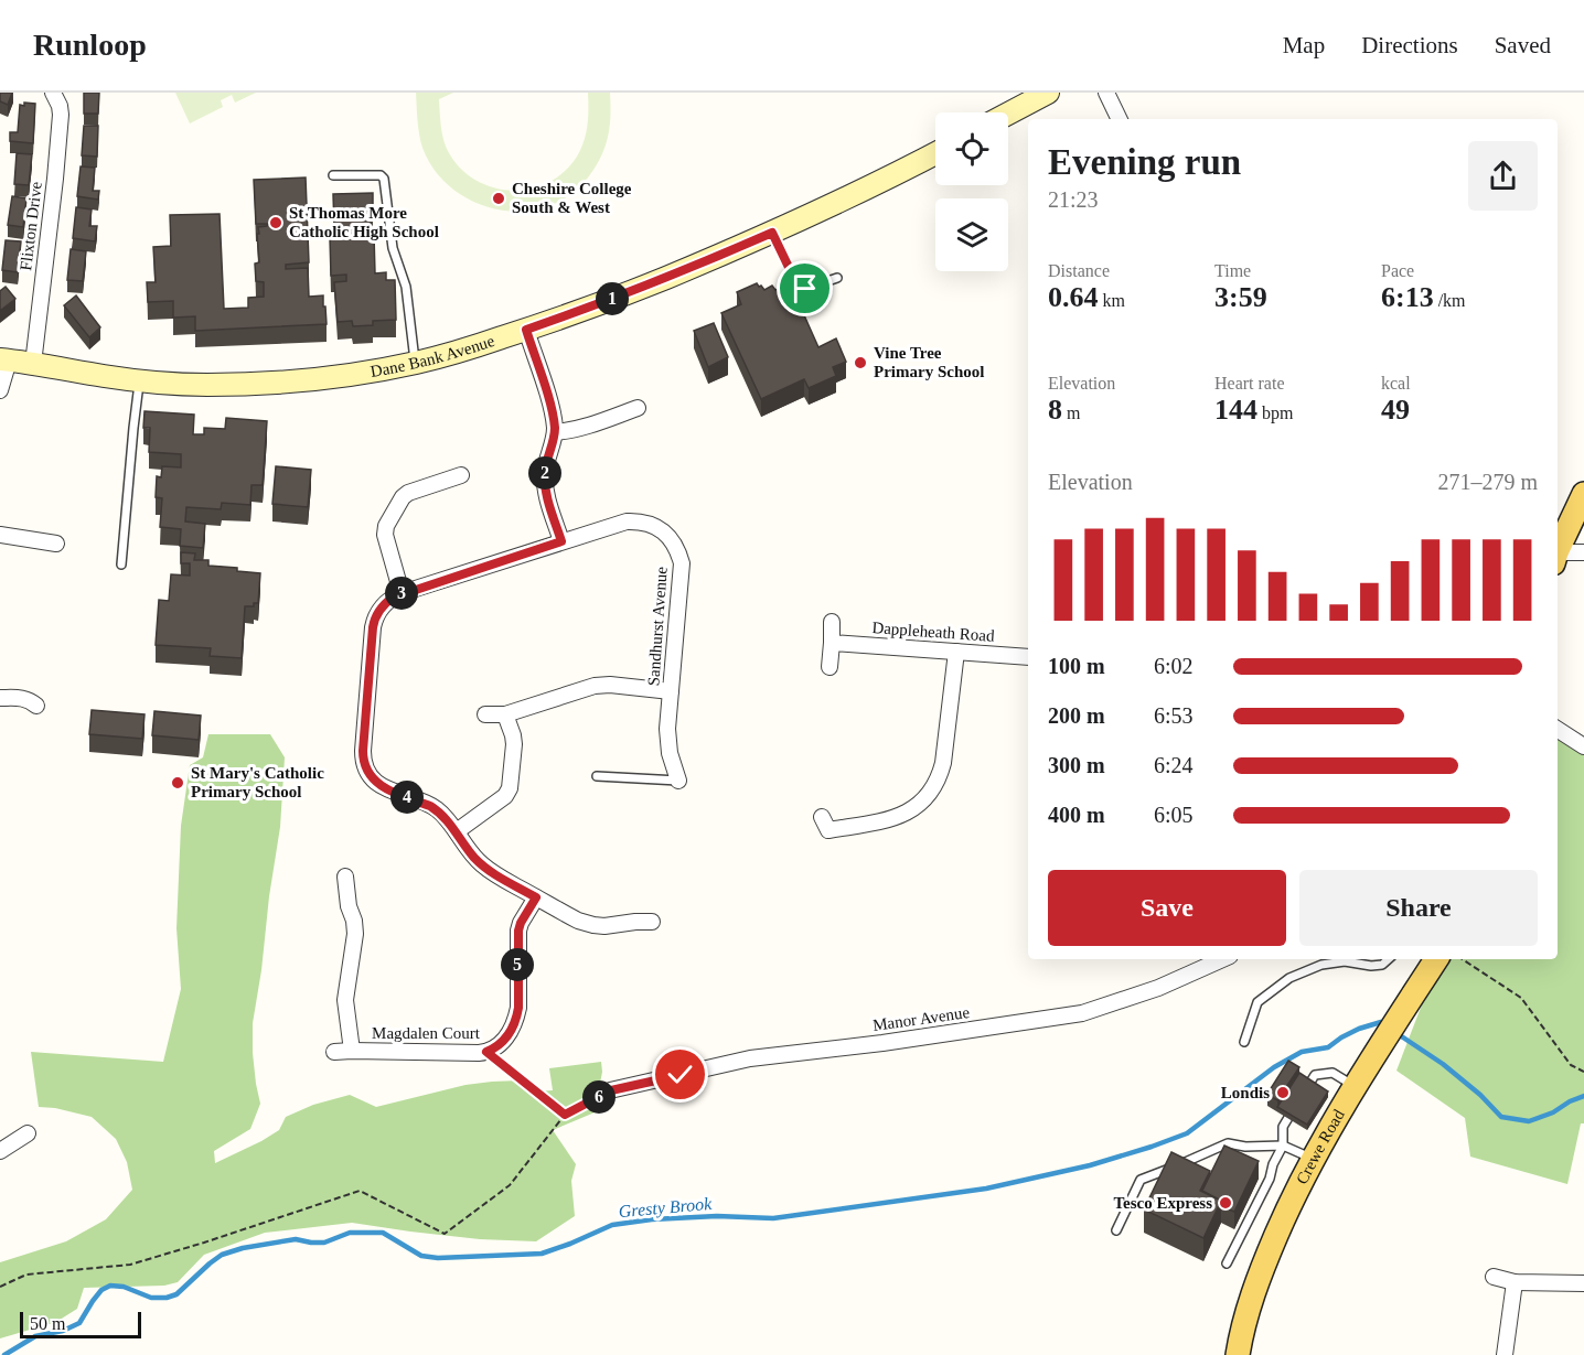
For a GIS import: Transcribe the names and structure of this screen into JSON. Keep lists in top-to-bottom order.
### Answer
{
  "streets": {
    "main road": ["Crewe Road"],
    "street": [
      "Flixton Drive",
      "Dane Bank Avenue",
      "Sandhurst Avenue",
      "Dappleheath Road",
      "Manor Avenue",
      "Magdalen Court"
    ]
  },
  "crossings": [
    ["Flixton Drive", "Dane Bank Avenue"],
    ["Sandhurst Avenue", "Magdalen Court"]
  ],
  "water": ["Gresty Brook"],
  "places": [
    "Cheshire College South & West",
    "St Thomas More Catholic High School",
    "Vine Tree Primary School",
    "St Mary's Catholic Primary School",
    "Londis",
    "Tesco Express"
  ],
  "scale_bar": "50 m",
  "page": {
    "header": "Runloop",
    "nav": ["Map", "Directions", "Saved"],
    "heading": ["Evening run", "21:23"],
    "stats": [
      ["Distance", "0.64 km"],
      ["Time", "3:59"],
      ["Pace", "6:13 /km"],
      ["Elevation", "8 m"],
      ["Heart rate", "144 bpm"],
      ["kcal", "49"]
    ],
    "pins": [
      "1",
      "2",
      "3",
      "4",
      "5",
      "6"
    ],
    "chart": ["Elevation", "271–279 m"],
    "list": [
      {
        "name": "100 m",
        "note": "6:02"
      },
      {
        "name": "200 m",
        "note": "6:53"
      },
      {
        "name": "300 m",
        "note": "6:24"
      },
      {
        "name": "400 m",
        "note": "6:05"
      }
    ],
    "buttons": ["Save", "Share"],
    "scale": "50 m"
  }
}
